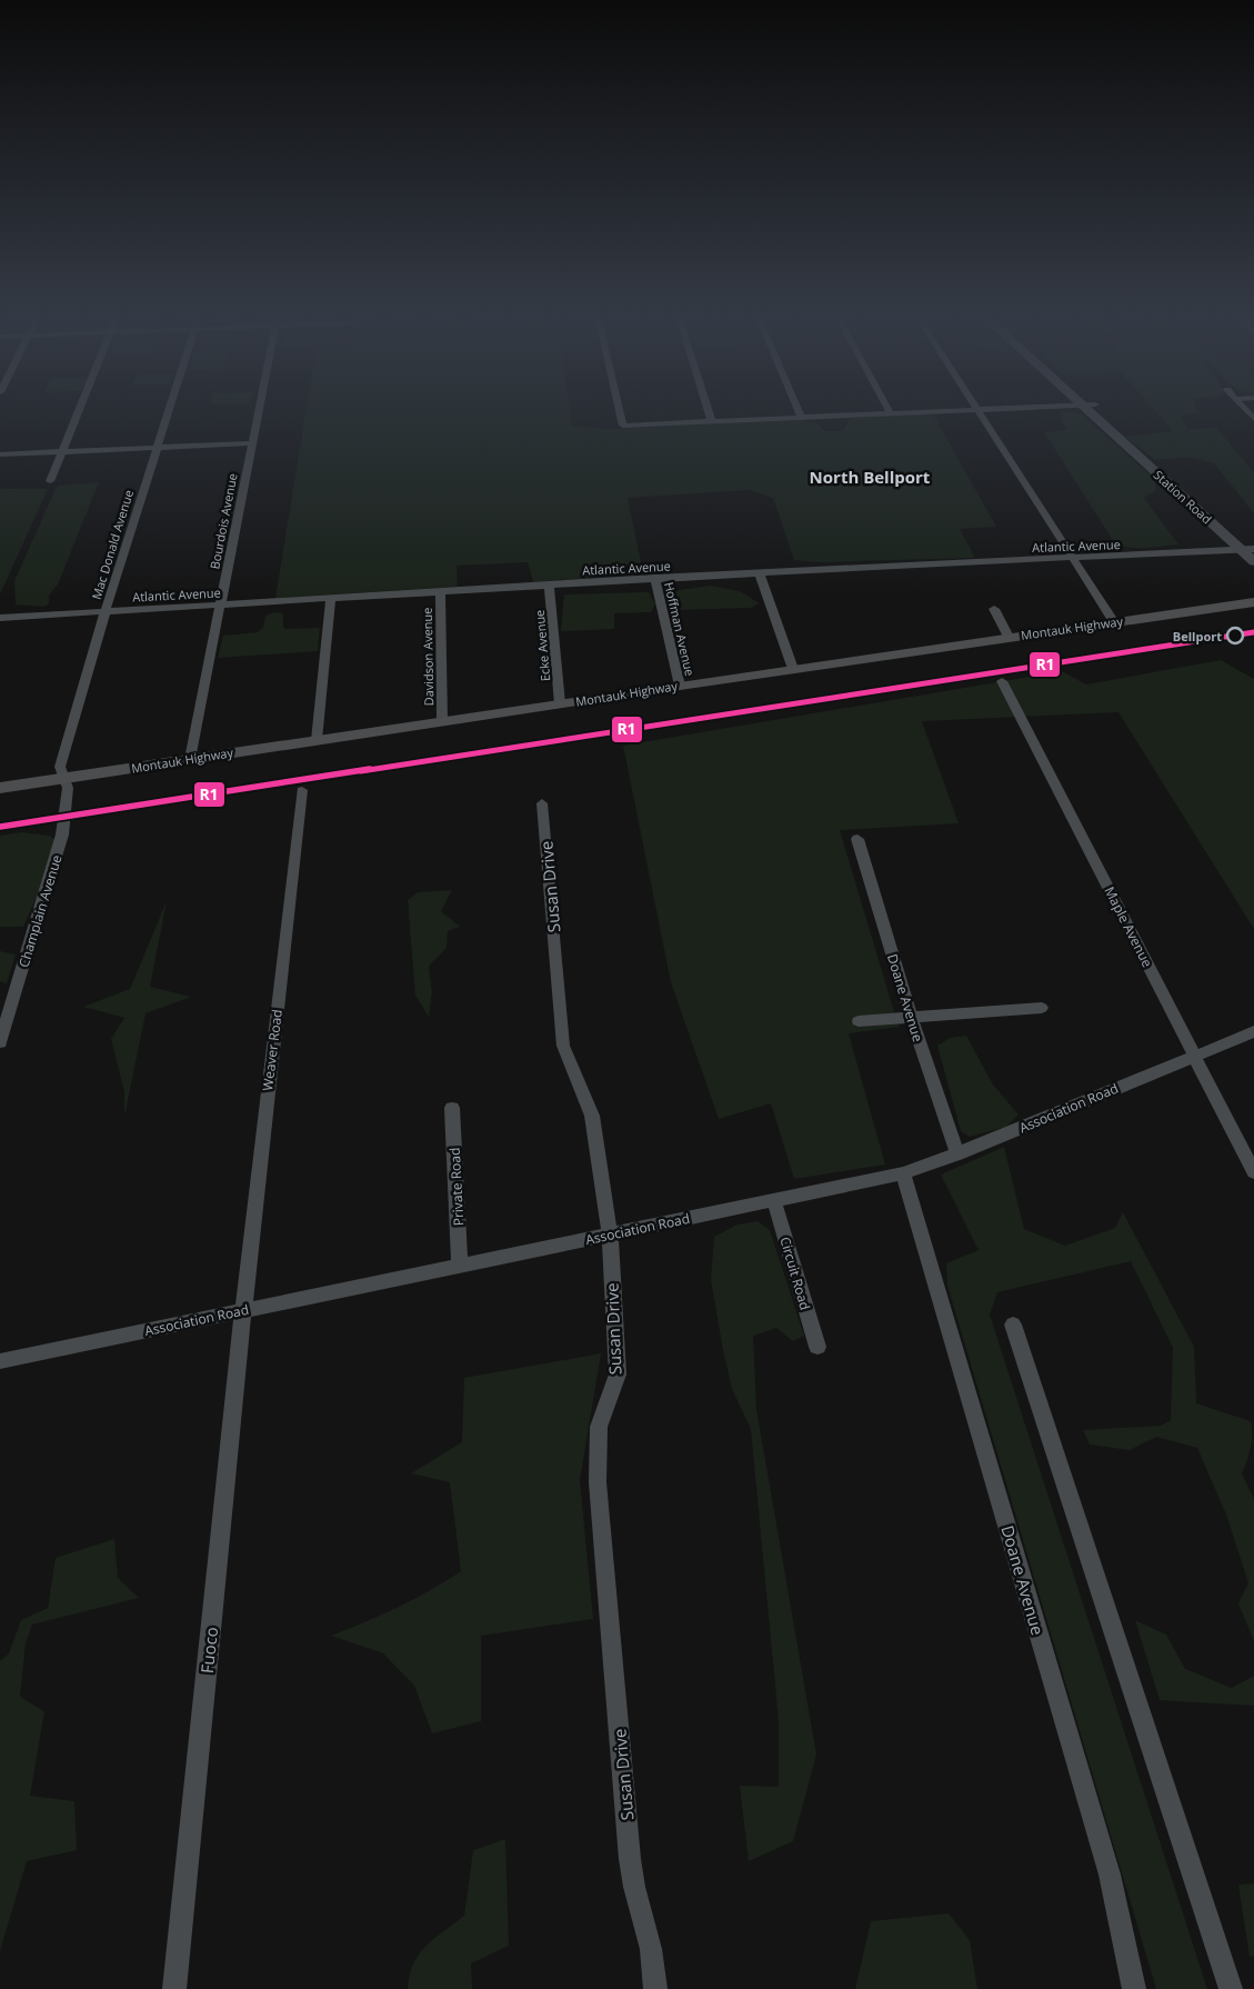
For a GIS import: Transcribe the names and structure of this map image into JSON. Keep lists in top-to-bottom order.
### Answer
{
  "streets": {
    "main road": ["Station Road", "Montauk Highway"],
    "street": [
      "Bourdois Avenue",
      "Mac Donald Avenue",
      "Atlantic Avenue",
      "Hoffman Avenue",
      "Ecke Avenue",
      "Davidson Avenue",
      "Susan Drive",
      "Champlain Avenue",
      "Maple Avenue",
      "Doane Avenue",
      "Weaver Road",
      "Association Road",
      "Private Road",
      "Circuit Road",
      "Fuoco"
    ]
  },
  "crossings": [
    ["Station Road", "Atlantic Avenue"],
    ["Bourdois Avenue", "Atlantic Avenue"],
    ["Bourdois Avenue", "Montauk Highway"],
    ["Mac Donald Avenue", "Atlantic Avenue"],
    ["Mac Donald Avenue", "Montauk Highway"],
    ["Mac Donald Avenue", "Champlain Avenue"],
    ["Atlantic Avenue", "Hoffman Avenue"],
    ["Atlantic Avenue", "Ecke Avenue"],
    ["Atlantic Avenue", "Davidson Avenue"],
    ["Montauk Highway", "Hoffman Avenue"],
    ["Montauk Highway", "Ecke Avenue"],
    ["Montauk Highway", "Davidson Avenue"],
    ["Montauk Highway", "Champlain Avenue"],
    ["Susan Drive", "Association Road"],
    ["Maple Avenue", "Association Road"],
    ["Doane Avenue", "Association Road"],
    ["Weaver Road", "Association Road"],
    ["Weaver Road", "Fuoco"],
    ["Association Road", "Private Road"],
    ["Association Road", "Circuit Road"],
    ["Association Road", "Fuoco"]
  ],
  "districts": ["North Bellport"],
  "places": ["Bellport"],
  "lines": ["transit line R1"]
}
